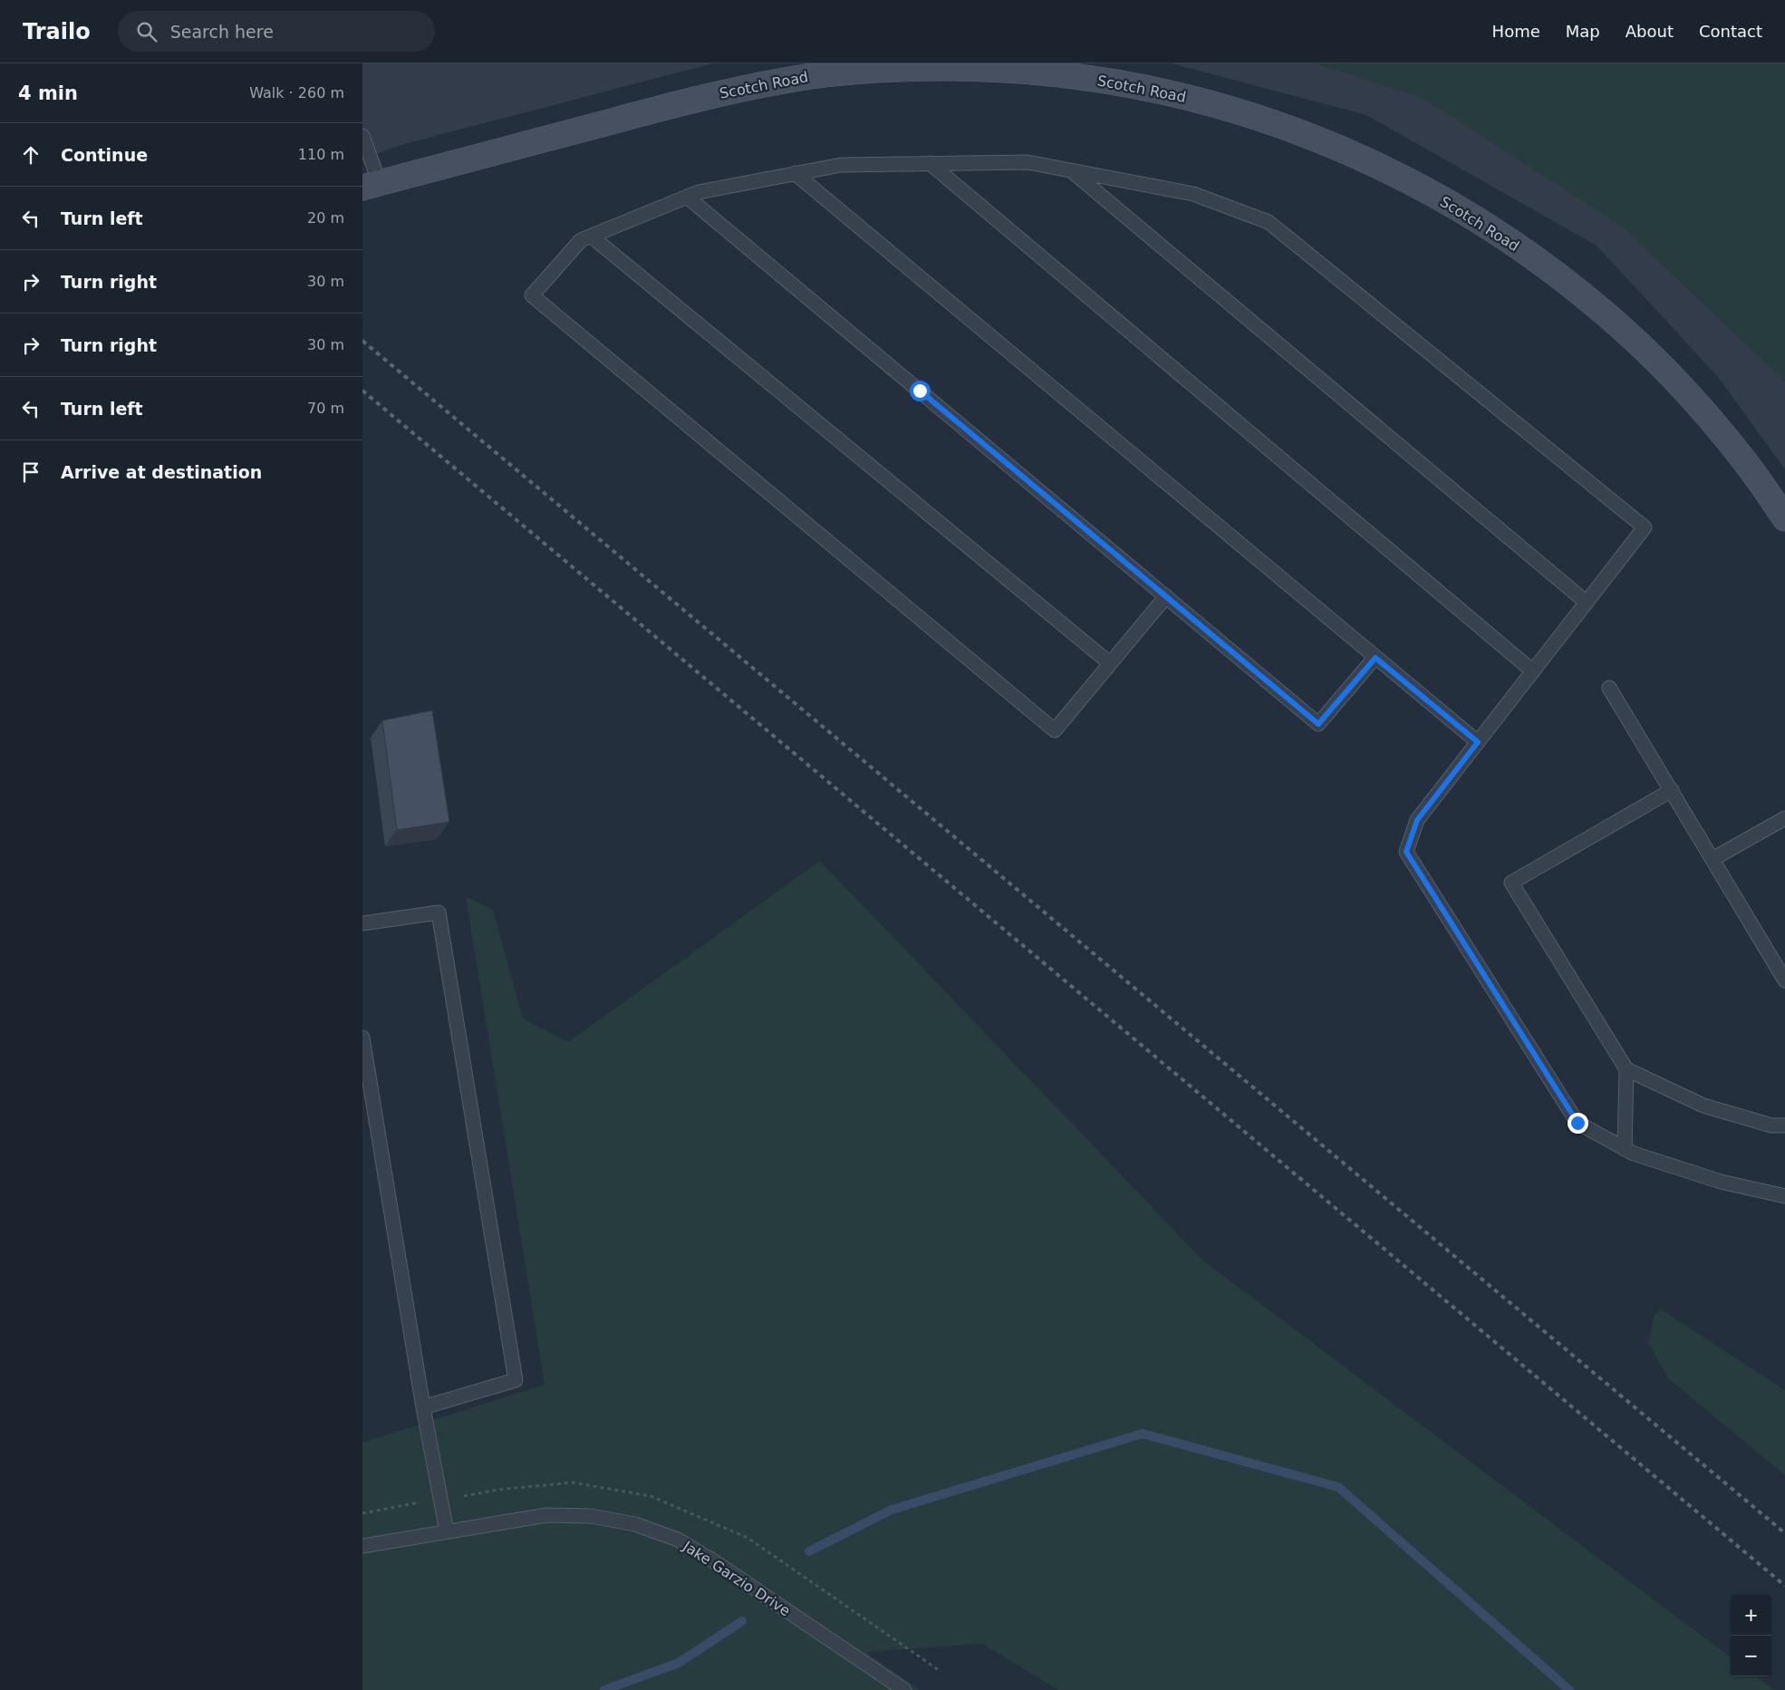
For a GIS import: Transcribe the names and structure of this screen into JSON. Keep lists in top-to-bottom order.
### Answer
{
  "streets": {
    "main road": ["Scotch Road"],
    "lane": ["Jake Garzio Drive"]
  },
  "page": {
    "header": "Trailo",
    "search": "Search here",
    "nav": [
      "Home",
      "Map",
      "About",
      "Contact"
    ],
    "heading": ["4 min", "Walk · 260 m"],
    "list": [
      ["Continue", "110 m"],
      ["Turn left", "20 m"],
      ["Turn right", "30 m"],
      ["Turn right", "30 m"],
      ["Turn left", "70 m"],
      "Arrive at destination"
    ],
    "map_buttons": ["+", "−"]
  }
}
